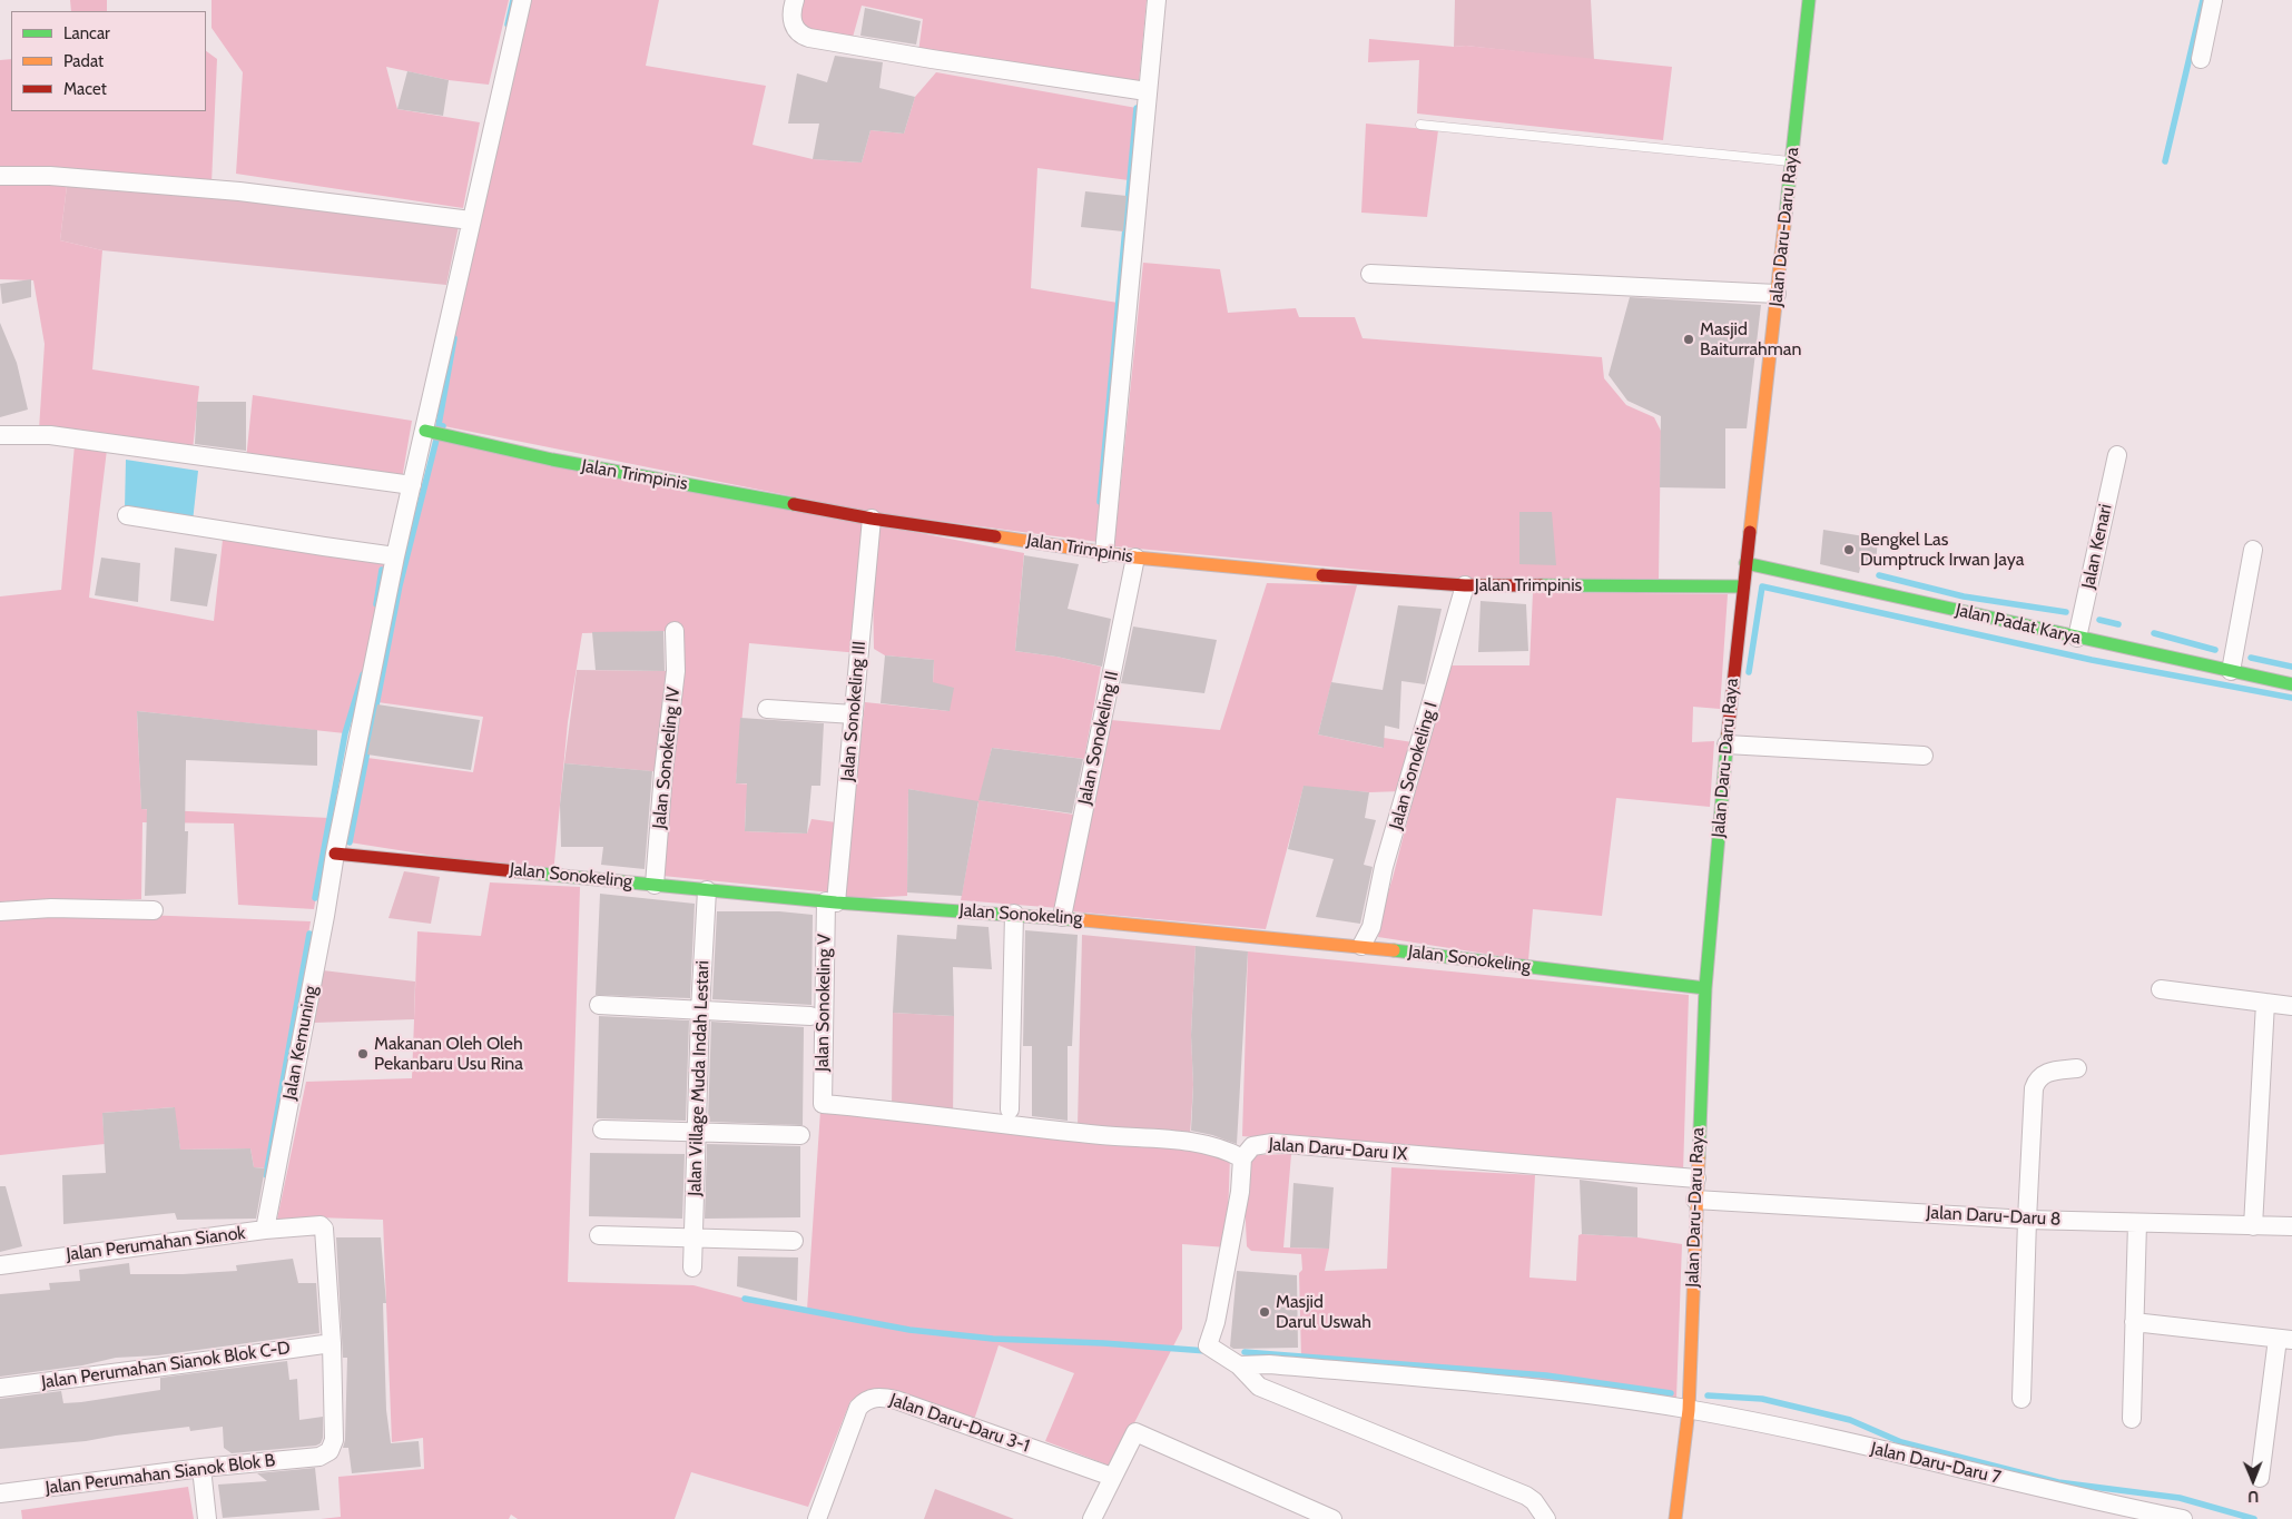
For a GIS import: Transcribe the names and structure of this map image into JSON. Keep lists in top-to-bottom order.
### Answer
{
  "streets": {
    "street": [
      "Jalan Daru-Daru Raya",
      "Jalan Trimpinis",
      "Jalan Kenari",
      "Jalan Padat Karya",
      "Jalan Sonokeling III",
      "Jalan Sonokeling II",
      "Jalan Sonokeling IV",
      "Jalan Sonokeling I",
      "Jalan Sonokeling",
      "Jalan Sonokeling V",
      "Jalan Kemuning",
      "Jalan Village Muda Indah Lestari",
      "Jalan Daru-Daru IX",
      "Jalan Daru-Daru 8",
      "Jalan Perumahan Sianok",
      "Jalan Perumahan Sianok Blok C-D",
      "Jalan Daru-Daru 3-1",
      "Jalan Daru-Daru 7",
      "Jalan Perumahan Sianok Blok B"
    ]
  },
  "crossings": [
    ["Jalan Daru-Daru Raya", "Jalan Trimpinis"],
    ["Jalan Daru-Daru Raya", "Jalan Padat Karya"],
    ["Jalan Daru-Daru Raya", "Jalan Sonokeling"],
    ["Jalan Daru-Daru Raya", "Jalan Daru-Daru IX"],
    ["Jalan Daru-Daru Raya", "Jalan Daru-Daru 8"],
    ["Jalan Daru-Daru Raya", "Jalan Daru-Daru 7"],
    ["Jalan Trimpinis", "Jalan Sonokeling III"],
    ["Jalan Trimpinis", "Jalan Sonokeling II"],
    ["Jalan Trimpinis", "Jalan Sonokeling I"],
    ["Jalan Trimpinis", "Jalan Kemuning"],
    ["Jalan Kenari", "Jalan Padat Karya"],
    ["Jalan Sonokeling III", "Jalan Sonokeling"],
    ["Jalan Sonokeling III", "Jalan Sonokeling V"],
    ["Jalan Sonokeling II", "Jalan Sonokeling"],
    ["Jalan Sonokeling IV", "Jalan Sonokeling"],
    ["Jalan Sonokeling I", "Jalan Sonokeling"],
    ["Jalan Sonokeling", "Jalan Sonokeling V"],
    ["Jalan Sonokeling", "Jalan Kemuning"],
    ["Jalan Sonokeling", "Jalan Village Muda Indah Lestari"],
    ["Jalan Sonokeling V", "Jalan Daru-Daru IX"],
    ["Jalan Kemuning", "Jalan Perumahan Sianok"],
    ["Jalan Perumahan Sianok", "Jalan Perumahan Sianok Blok C-D"],
    ["Jalan Perumahan Sianok", "Jalan Perumahan Sianok Blok B"],
    ["Jalan Perumahan Sianok Blok C-D", "Jalan Perumahan Sianok Blok B"]
  ],
  "places": [
    "Masjid Baiturrahman",
    "Bengkel Las Dumptruck Irwan Jaya",
    "Makanan Oleh Oleh Pekanbaru Usu Rina",
    "Masjid Darul Uswah"
  ],
  "legend": ["Lancar", "Padat", "Macet"],
  "north": "bottom"
}
